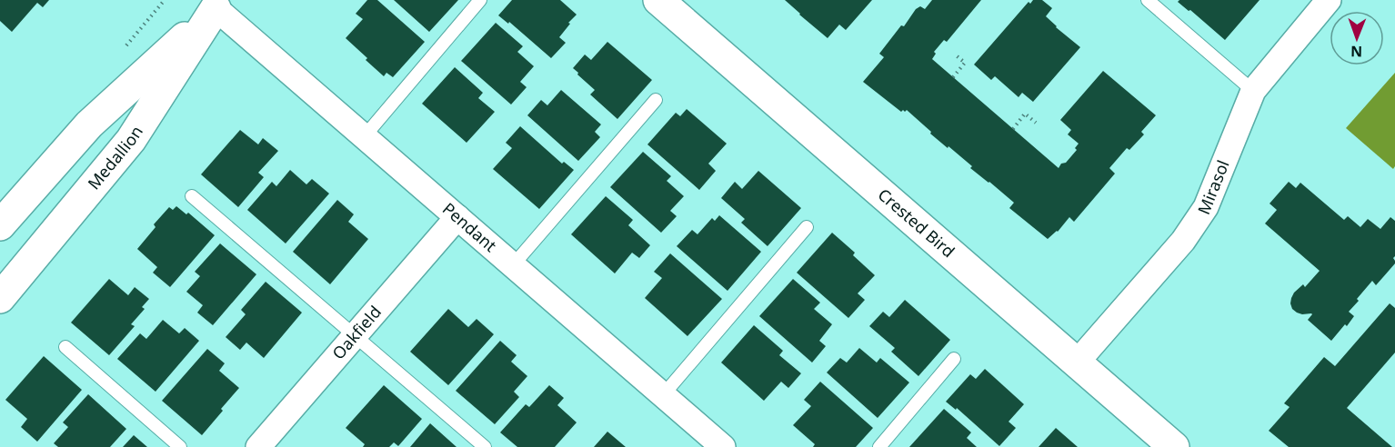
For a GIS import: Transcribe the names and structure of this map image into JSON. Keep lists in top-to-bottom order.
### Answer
{
  "streets": {
    "street": [
      "Medallion",
      "Mirasol",
      "Crested Bird",
      "Pendant",
      "Oakfield"
    ]
  },
  "crossings": [
    ["Medallion", "Pendant"],
    ["Mirasol", "Crested Bird"],
    ["Pendant", "Oakfield"]
  ],
  "north": "bottom"
}
